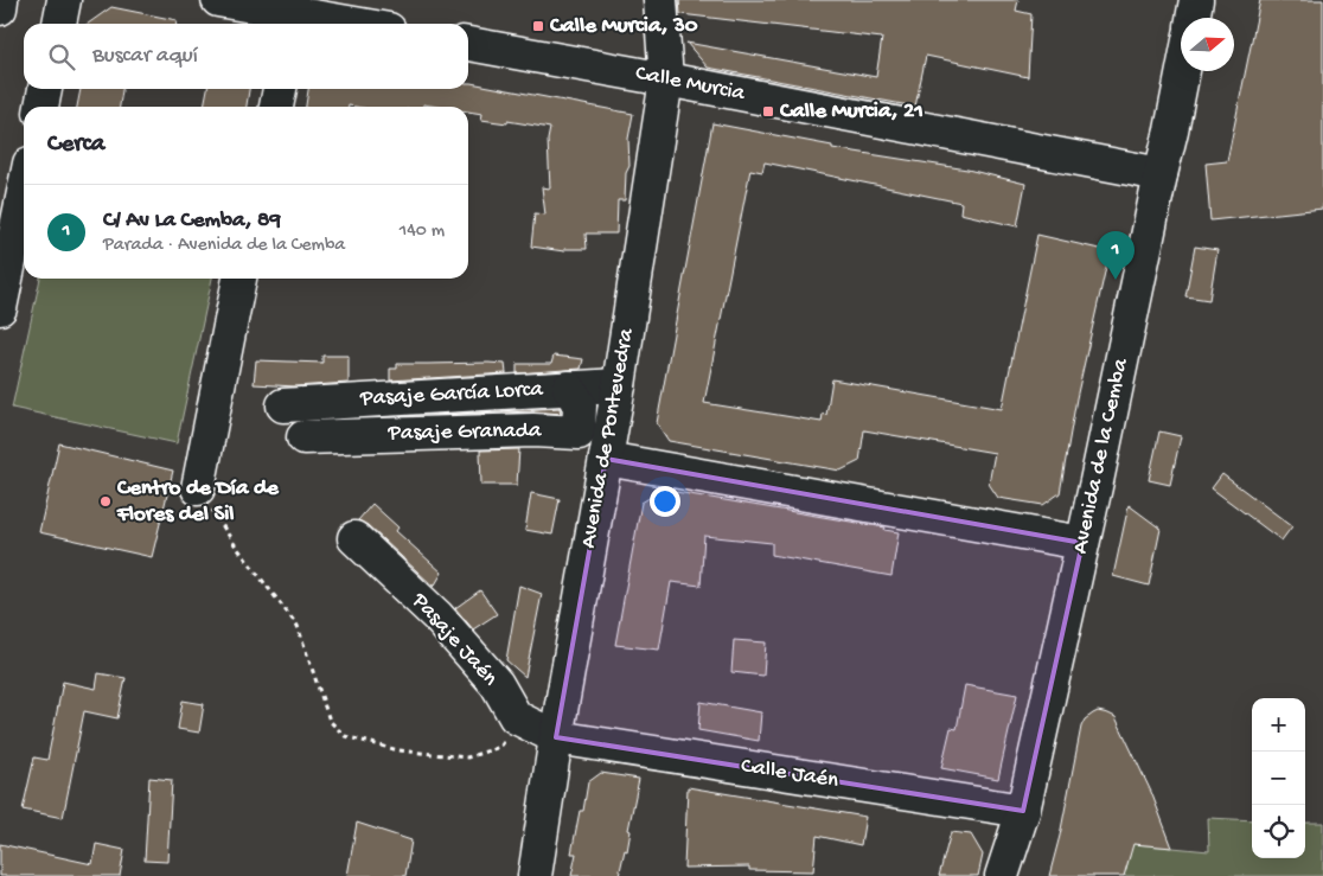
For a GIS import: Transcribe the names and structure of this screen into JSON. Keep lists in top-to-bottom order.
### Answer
{
  "streets": {
    "street": [
      "Calle Murcia",
      "Pasaje García Lorca",
      "Pasaje Granada",
      "Avenida de Pontevedra",
      "Avenida de la Cemba",
      "Pasaje Jaén",
      "Calle Jaén"
    ]
  },
  "crossings": [
    ["Calle Murcia", "Avenida de Pontevedra"],
    ["Calle Murcia", "Avenida de la Cemba"],
    ["Pasaje García Lorca", "Pasaje Granada"],
    ["Pasaje García Lorca", "Avenida de Pontevedra"],
    ["Avenida de Pontevedra", "Calle Jaén"],
    ["Avenida de la Cemba", "Calle Jaén"]
  ],
  "places": {
    "transit": ["Calle Murcia, 30", "Calle Murcia, 21"],
    "other": ["Centro de Día de Flores del Sil"]
  },
  "north": "right",
  "page": {
    "search": "Buscar aquí",
    "heading": "Cerca",
    "list": [
      {
        "mark": "1",
        "name": "C/ Av La Cemba, 89",
        "note": "Parada · Avenida de la Cemba",
        "value": "140 m"
      }
    ],
    "pins": "1",
    "map_buttons": ["+", "−"]
  }
}
